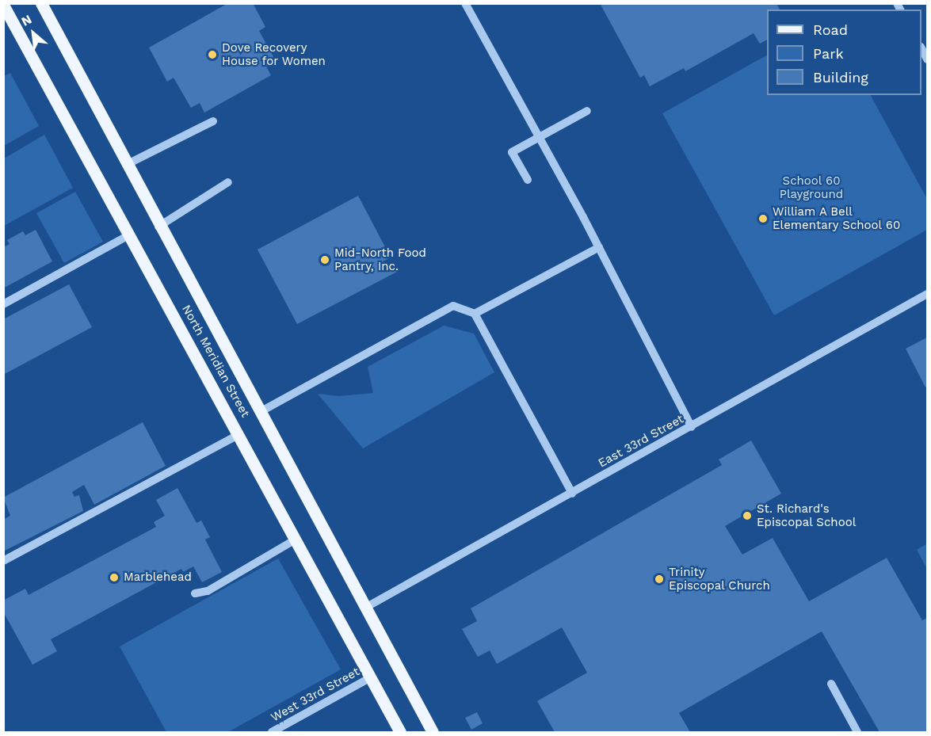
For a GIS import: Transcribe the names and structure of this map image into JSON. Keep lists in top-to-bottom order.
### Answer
{
  "streets": {
    "main road": ["North Meridian Street"],
    "street": ["East 33rd Street", "West 33rd Street"]
  },
  "crossings": [
    ["North Meridian Street", "East 33rd Street"],
    ["North Meridian Street", "West 33rd Street"]
  ],
  "parks": ["School 60 Playground"],
  "places": [
    "Dove Recovery House for Women",
    "William A Bell Elementary School 60",
    "Mid-North Food Pantry, Inc.",
    "St. Richard's Episcopal School",
    "Marblehead",
    "Trinity Episcopal Church"
  ],
  "legend": ["Road", "Park", "Building"],
  "north": "top left"
}
